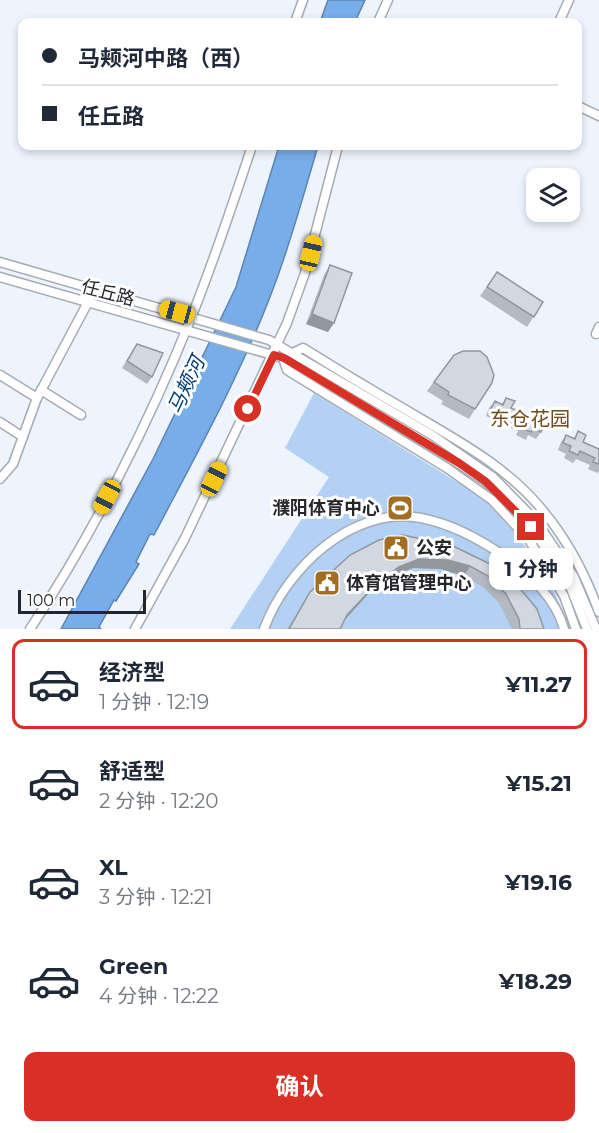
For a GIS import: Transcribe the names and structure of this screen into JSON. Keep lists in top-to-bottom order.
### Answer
{
  "streets": {
    "street": ["任丘路"]
  },
  "districts": ["东仓花园"],
  "water": ["马颊河"],
  "places": {
    "sports": ["濮阳体育中心"],
    "public building": ["公安", "体育馆管理中心"]
  },
  "scale_bar": "100 m",
  "page": {
    "banner": ["马颊河中路（西）", "任丘路"],
    "bubble": "1 分钟",
    "scale": "100 m",
    "list": [
      {
        "name": "经济型",
        "note": "1 分钟 · 12:19",
        "value": "¥11.27"
      },
      {
        "name": "舒适型",
        "note": "2 分钟 · 12:20",
        "value": "¥15.21"
      },
      {
        "name": "XL",
        "note": "3 分钟 · 12:21",
        "value": "¥19.16"
      },
      {
        "name": "Green",
        "note": "4 分钟 · 12:22",
        "value": "¥18.29"
      }
    ],
    "buttons": "确认"
  }
}
